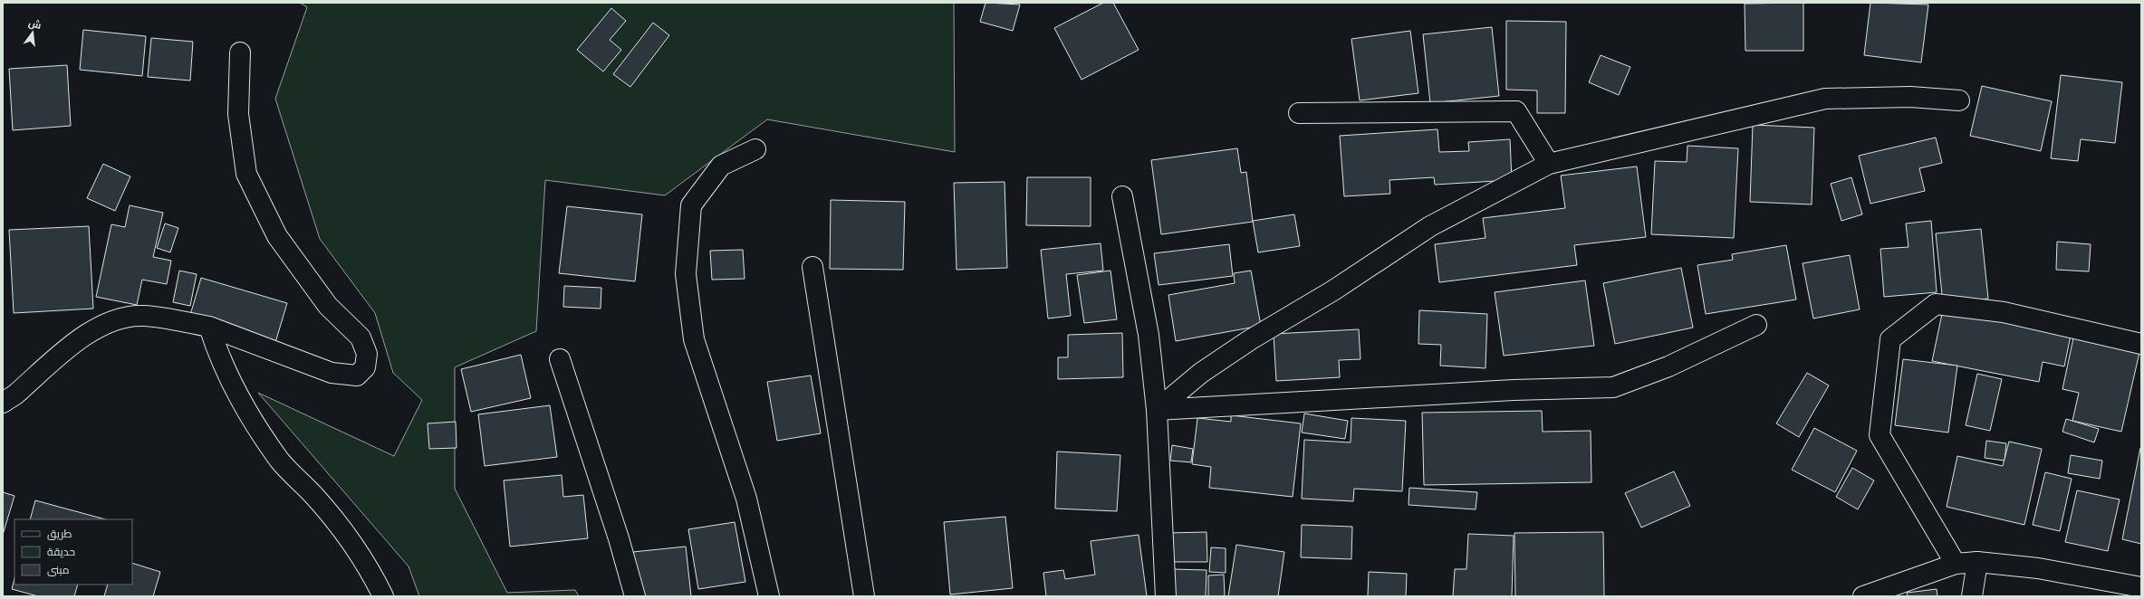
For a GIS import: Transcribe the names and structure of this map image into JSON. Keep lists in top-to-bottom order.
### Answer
{
  "legend": ["طريق", "حديقة", "مبنى"],
  "north": "top"
}
